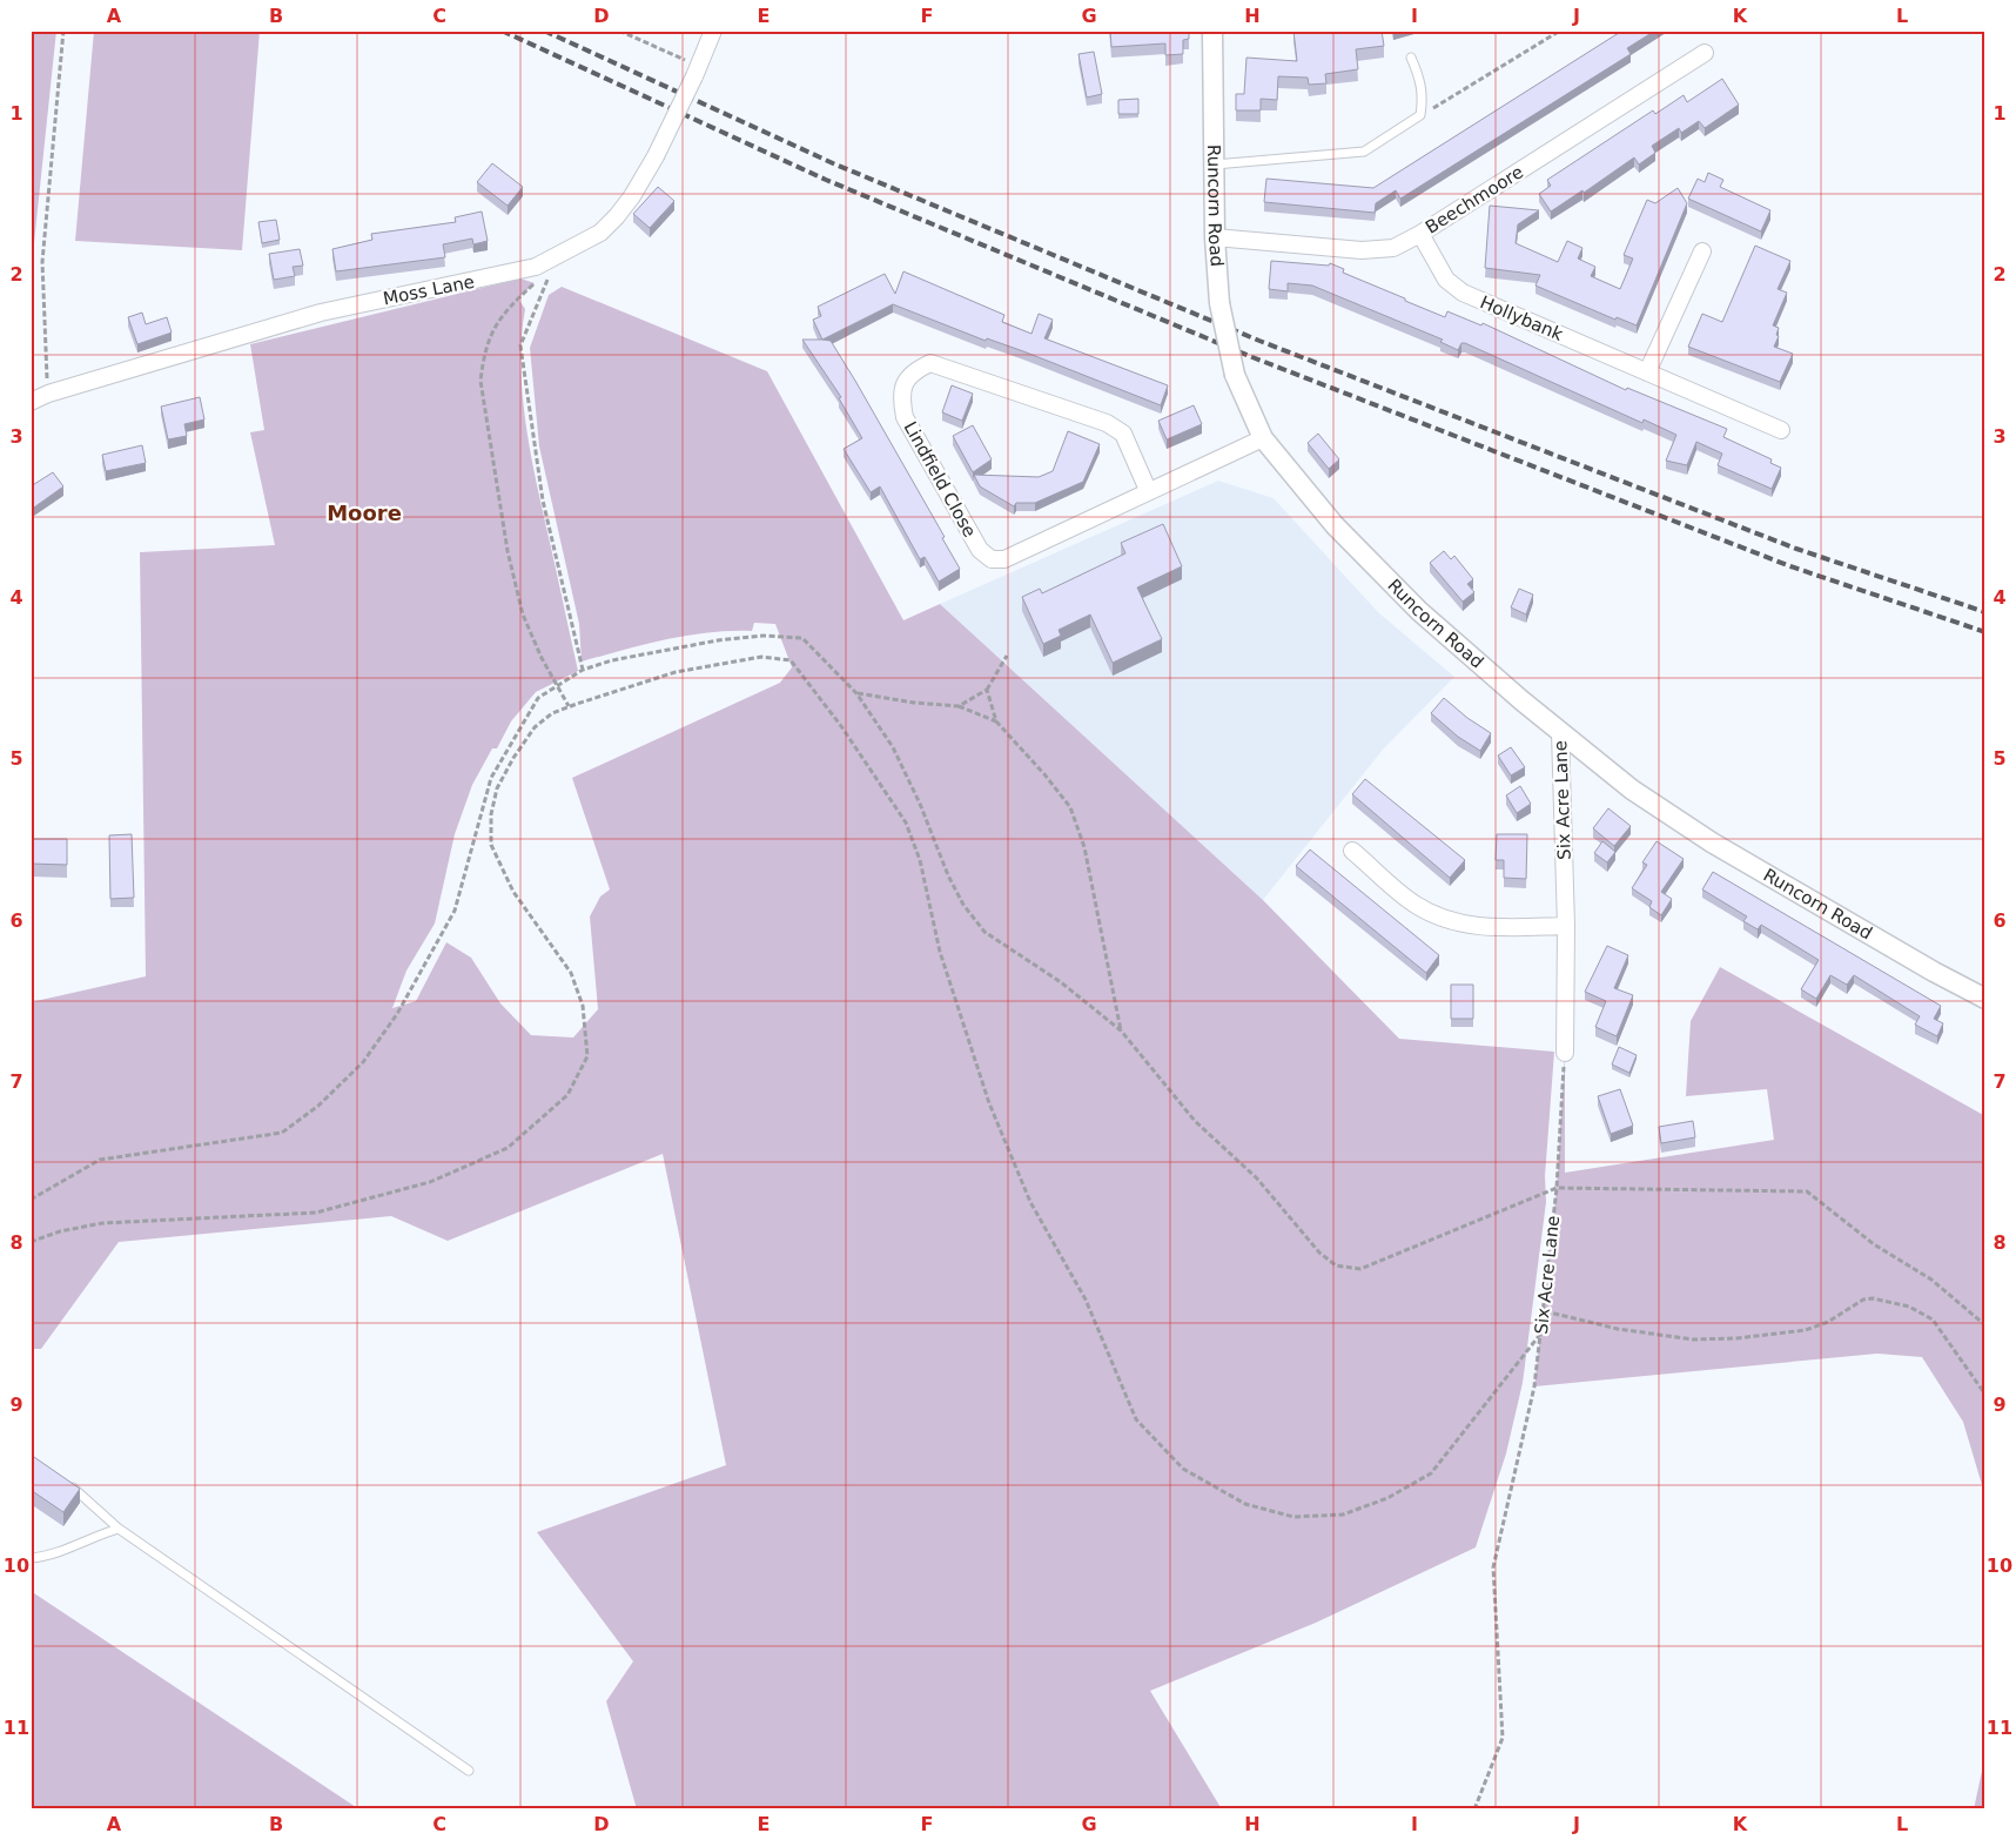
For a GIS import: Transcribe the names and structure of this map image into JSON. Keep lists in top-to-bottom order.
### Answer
{
  "streets": {
    "street": [
      "Beechmoore",
      "Runcorn Road",
      "Moss Lane",
      "Hollybank",
      "Lindfield Close",
      "Six Acre Lane"
    ]
  },
  "crossings": [
    ["Beechmoore", "Runcorn Road"],
    ["Beechmoore", "Hollybank"],
    ["Runcorn Road", "Lindfield Close"],
    ["Runcorn Road", "Six Acre Lane"]
  ],
  "districts": ["Moore"],
  "grid": {
    "columns": [
      "A",
      "B",
      "C",
      "D",
      "E",
      "F",
      "G",
      "H",
      "I",
      "J",
      "K",
      "L"
    ],
    "rows": [
      "1",
      "2",
      "3",
      "4",
      "5",
      "6",
      "7",
      "8",
      "9",
      "10",
      "11"
    ]
  }
}
